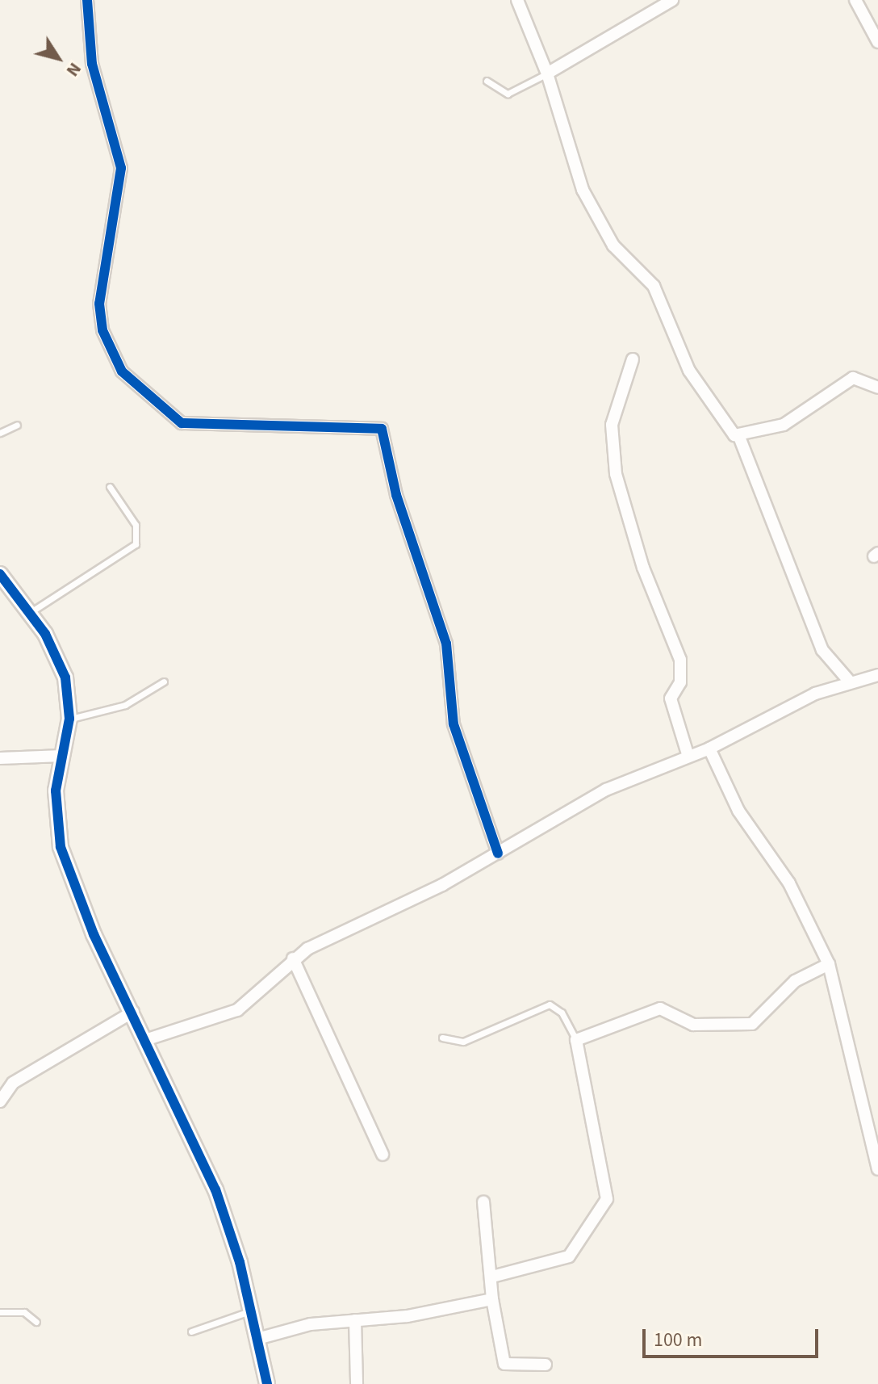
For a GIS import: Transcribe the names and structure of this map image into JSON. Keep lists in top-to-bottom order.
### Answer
{
  "scale_bar": "100 m",
  "north": "bottom right"
}
